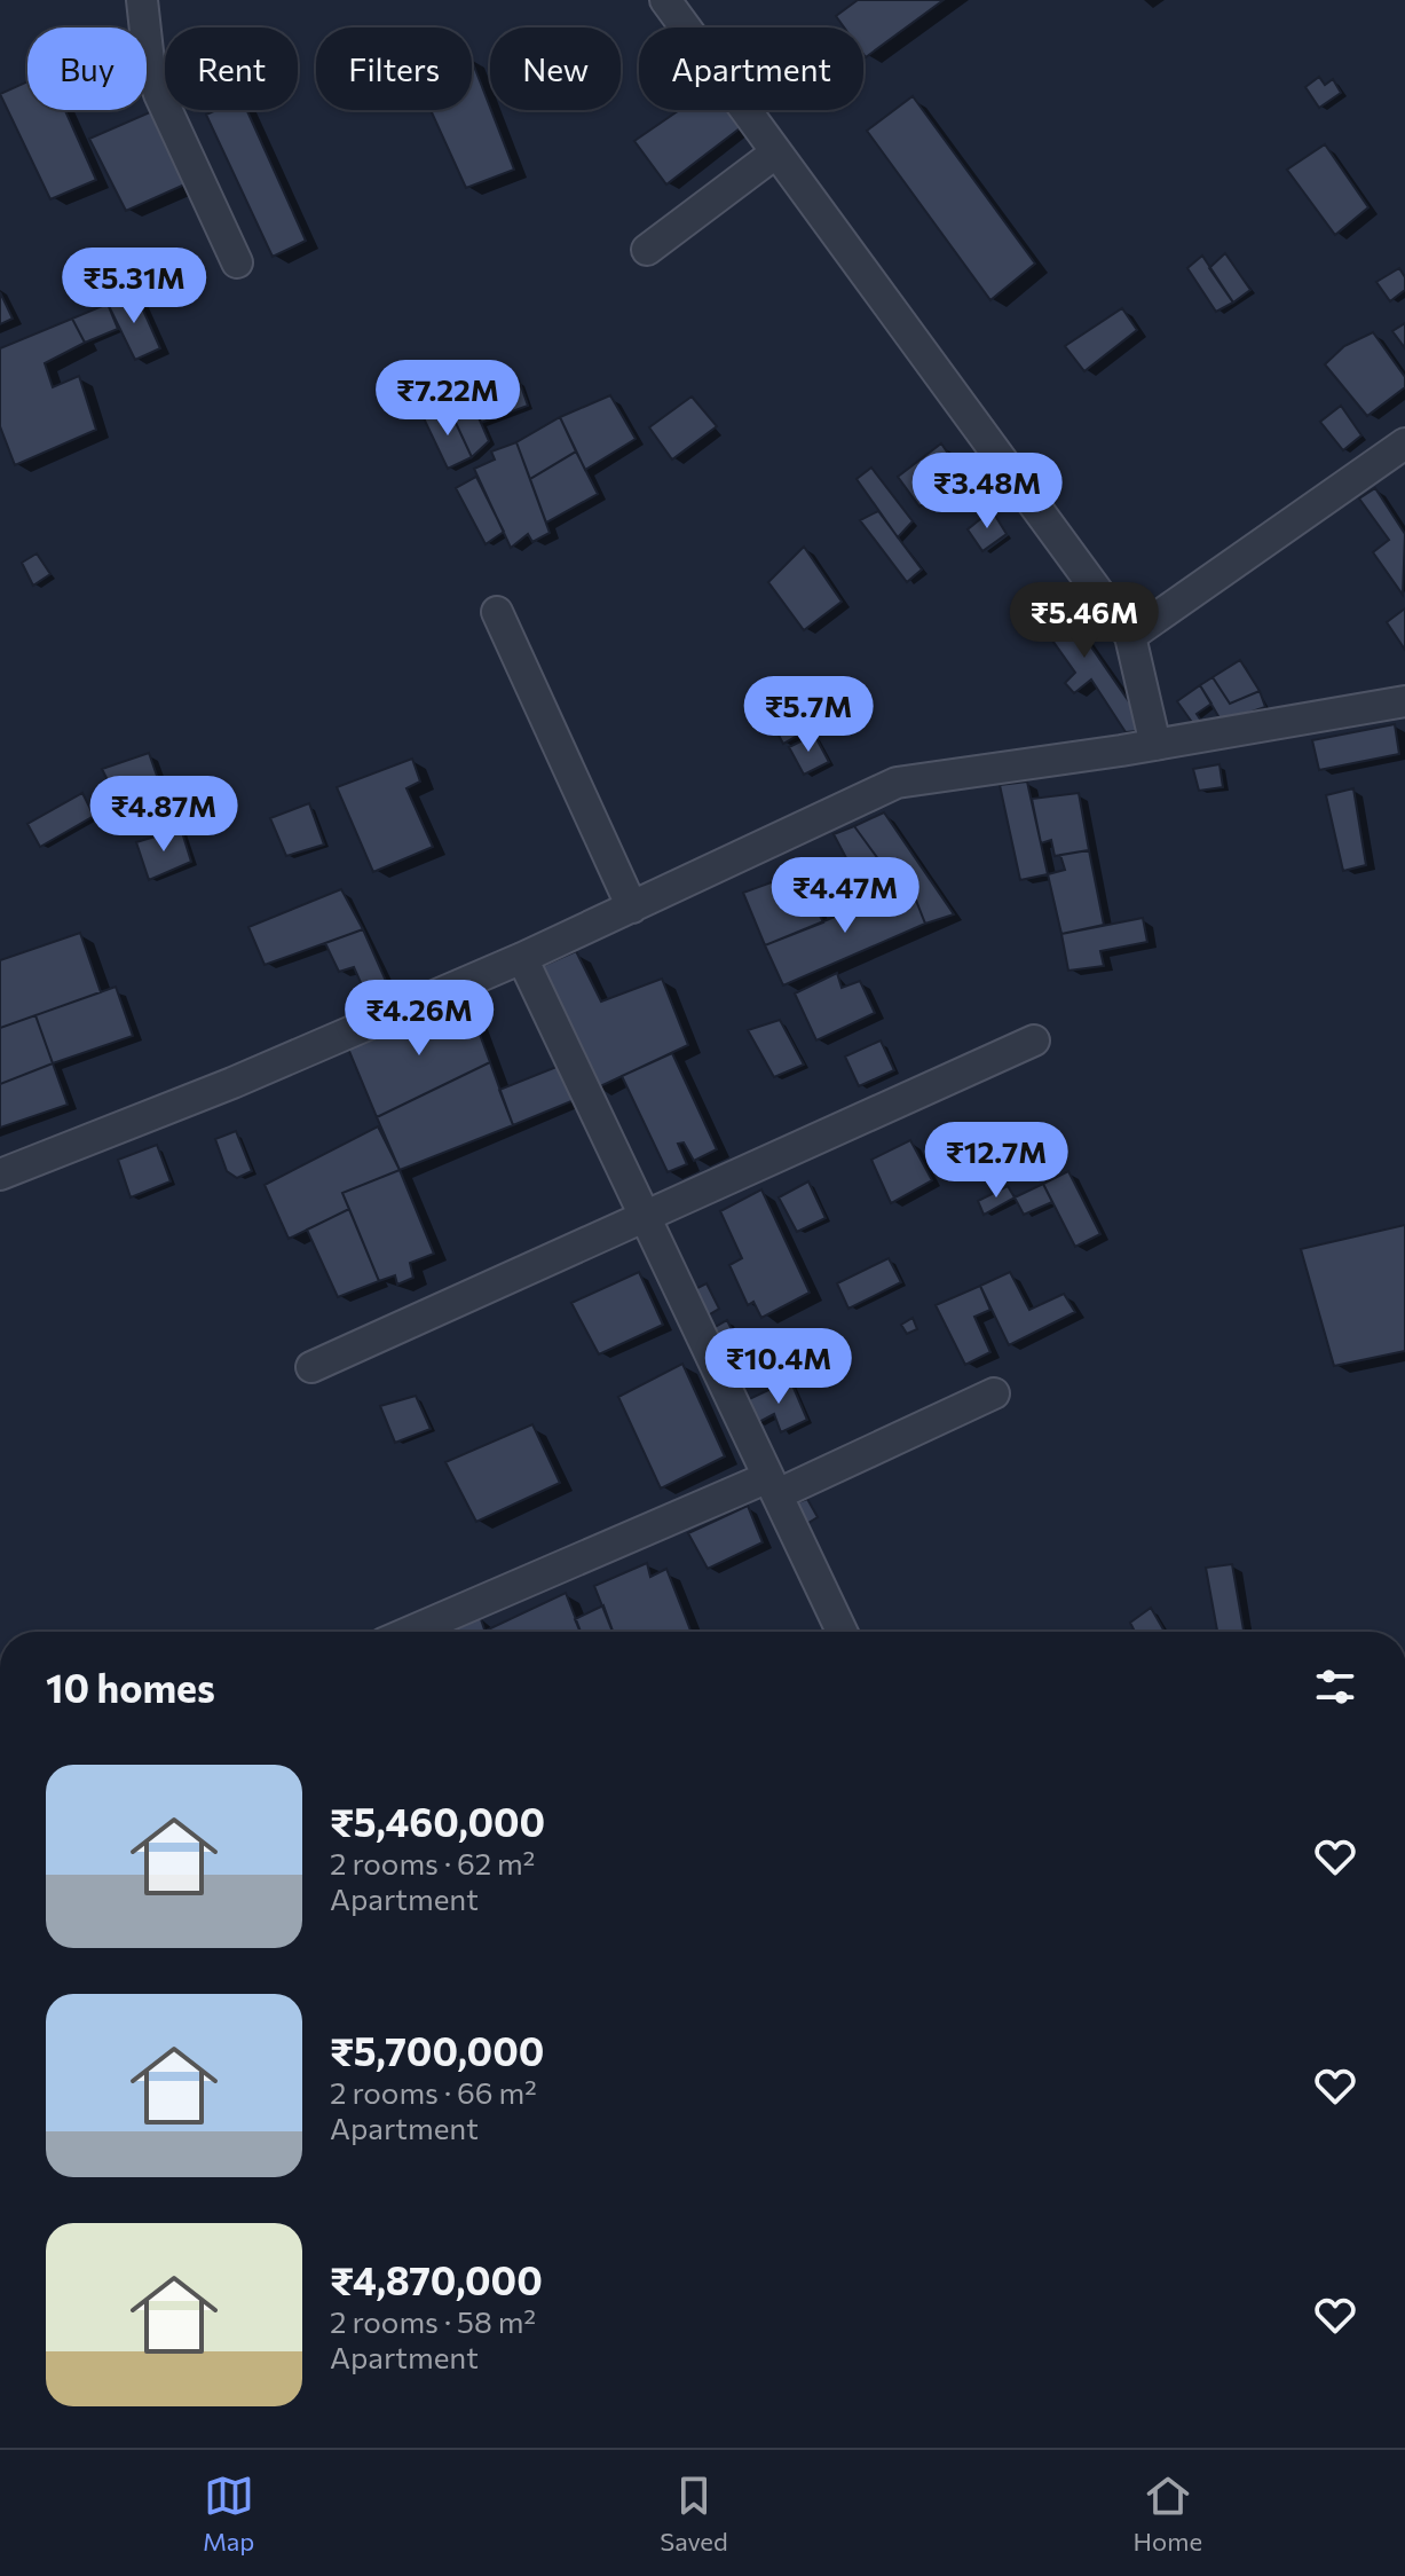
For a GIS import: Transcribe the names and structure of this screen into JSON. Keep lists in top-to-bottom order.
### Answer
{
  "page": {
    "chip": [
      "Buy",
      "Rent",
      "Filters",
      "New",
      "Apartment"
    ],
    "price": [
      "₹5.31M",
      "₹7.22M",
      "₹3.48M",
      "₹5.46M",
      "₹5.7M",
      "₹4.87M",
      "₹4.47M",
      "₹4.26M",
      "₹12.7M",
      "₹10.4M"
    ],
    "heading": "10 homes",
    "list": [
      {
        "name": "₹5,460,000",
        "note": "2 rooms · 62 m² · Apartment"
      },
      {
        "name": "₹5,700,000",
        "note": "2 rooms · 66 m² · Apartment"
      },
      {
        "name": "₹4,870,000",
        "note": "2 rooms · 58 m² · Apartment"
      }
    ],
    "tabs": ["Map", "Saved", "Home"]
  }
}
